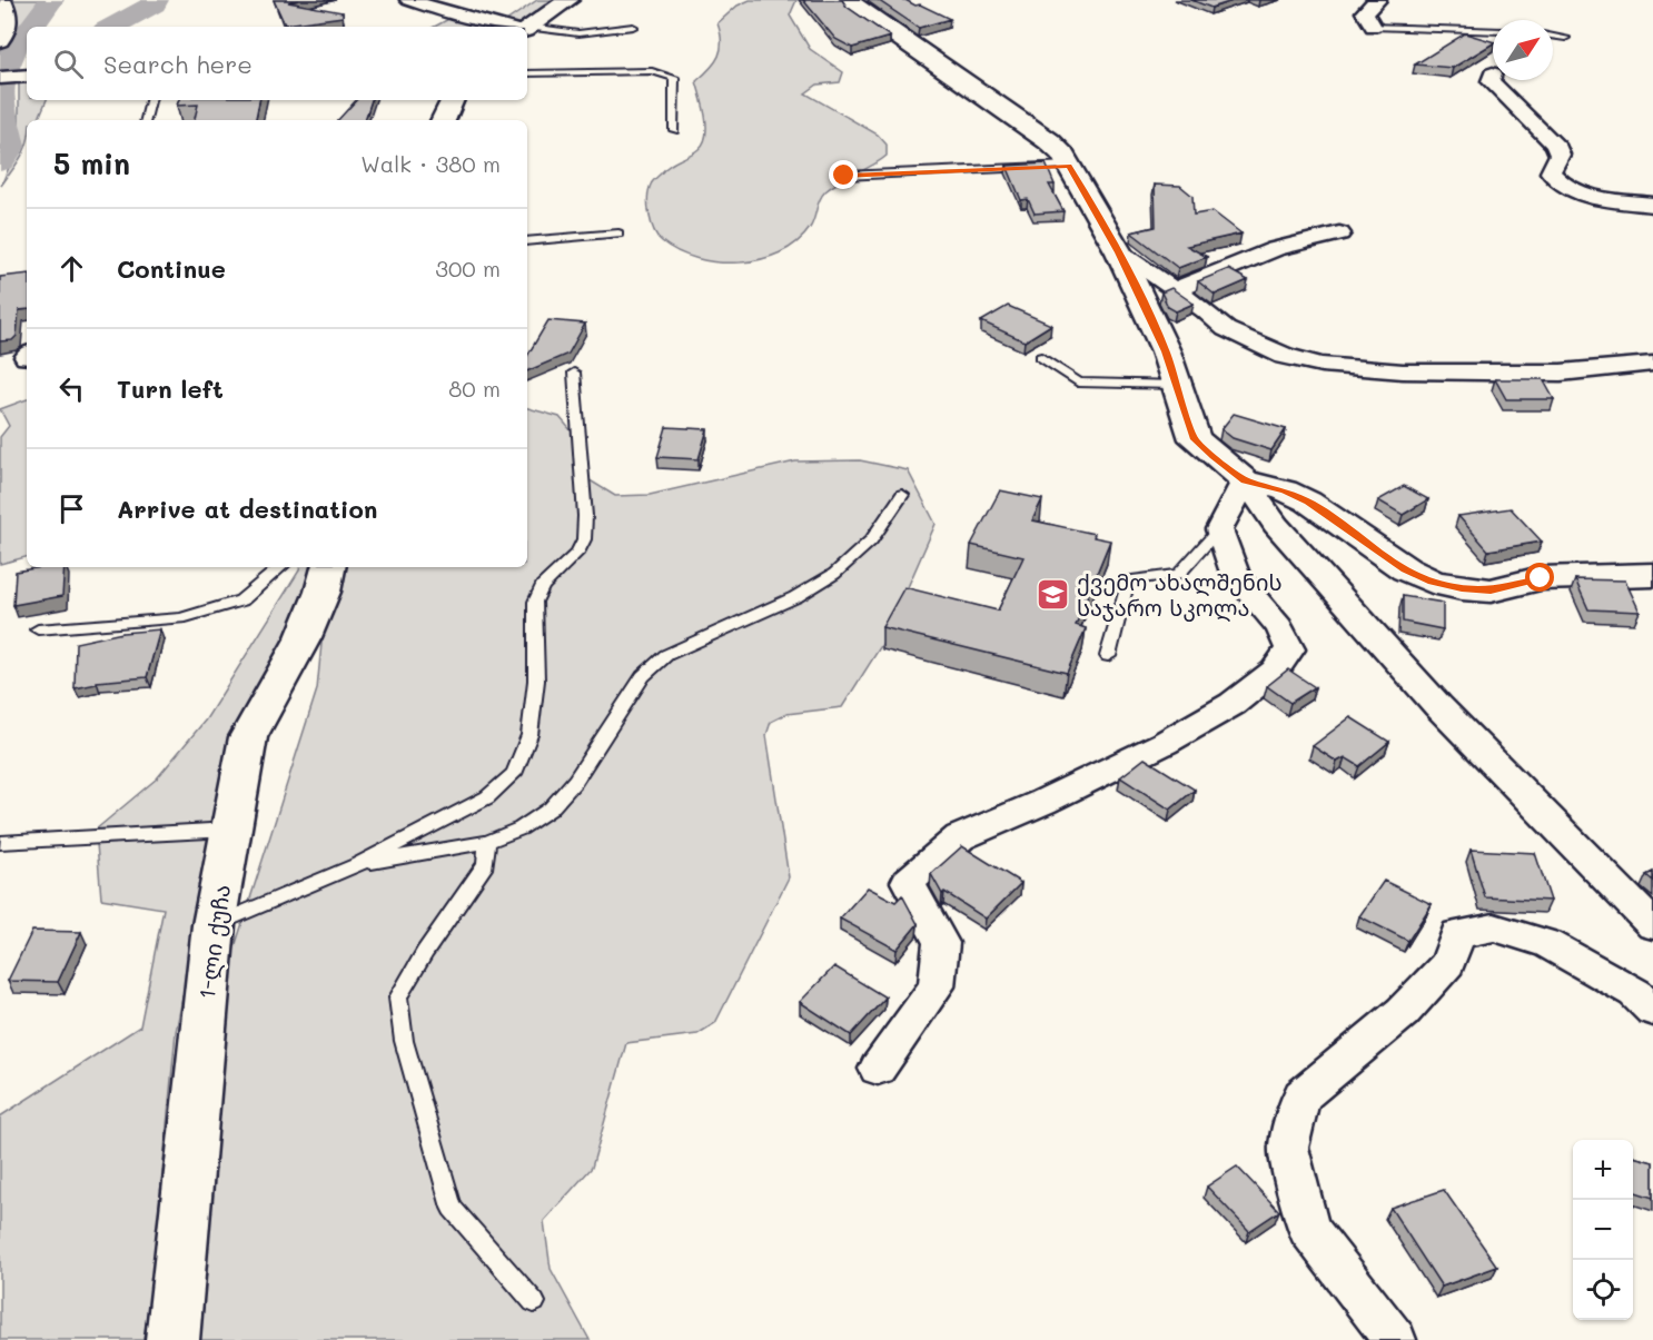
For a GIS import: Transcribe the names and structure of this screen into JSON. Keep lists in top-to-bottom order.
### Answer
{
  "streets": {
    "street": ["1-ლი ქუჩა"]
  },
  "places": {
    "school or university": ["ქვემო ახალშენის საჯარო სკოლა"]
  },
  "north": "top right",
  "page": {
    "search": "Search here",
    "heading": ["5 min", "Walk · 380 m"],
    "list": [
      ["Continue", "300 m"],
      ["Turn left", "80 m"],
      "Arrive at destination"
    ],
    "map_buttons": ["+", "−"]
  }
}
